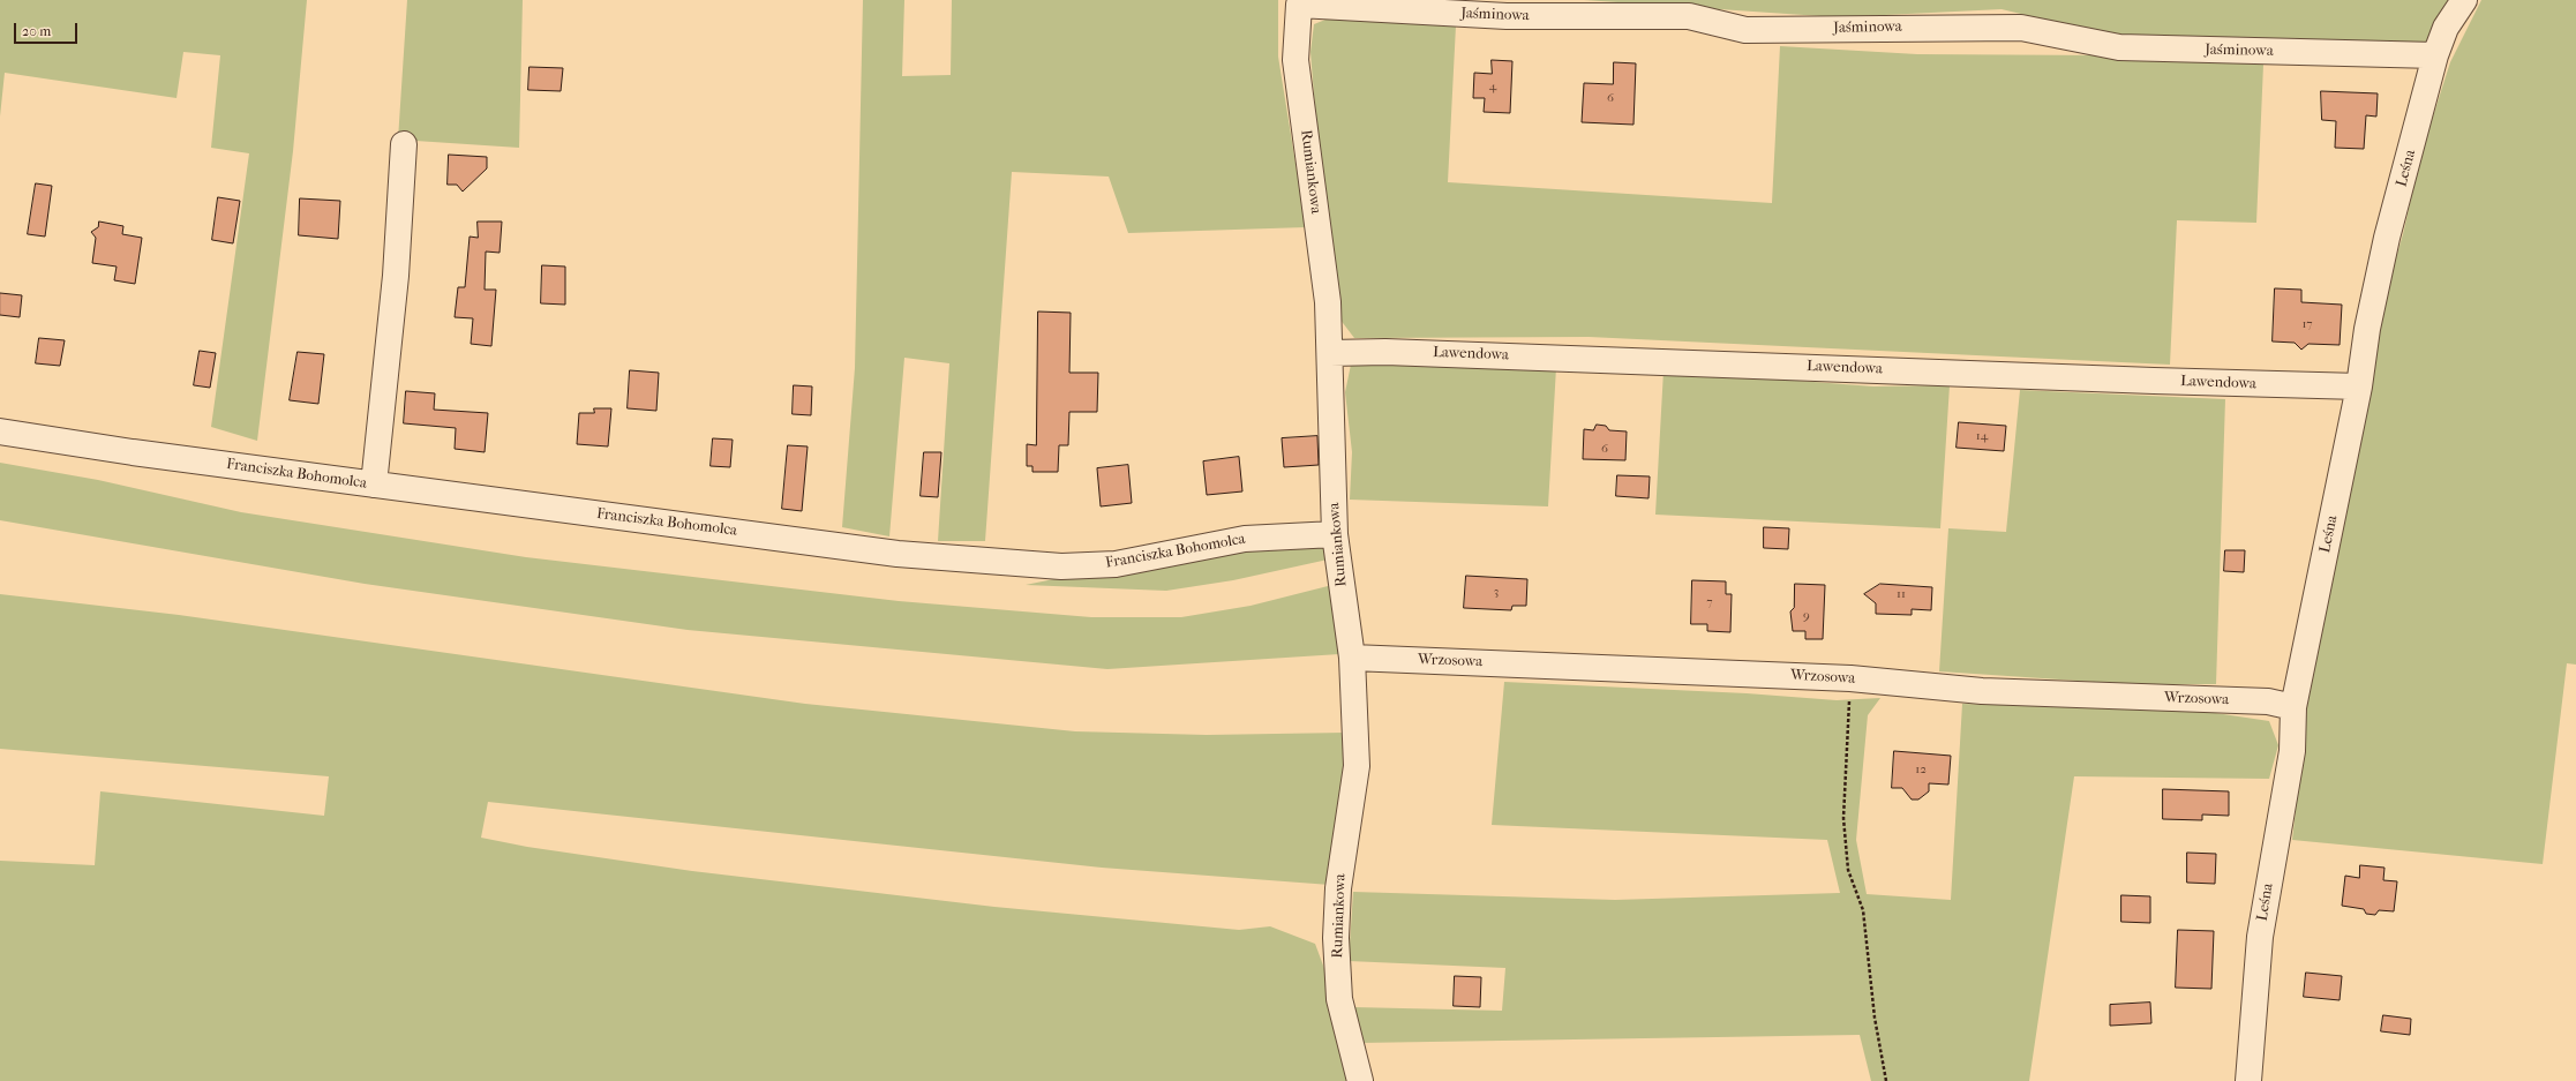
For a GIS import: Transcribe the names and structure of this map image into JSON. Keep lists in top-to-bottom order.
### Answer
{
  "streets": {
    "street": [
      "Jaśminowa",
      "Leśna",
      "Rumiankowa",
      "Lawendowa",
      "Franciszka Bohomolca",
      "Wrzosowa"
    ]
  },
  "crossings": [
    ["Jaśminowa", "Leśna"],
    ["Jaśminowa", "Rumiankowa"],
    ["Leśna", "Lawendowa"],
    ["Leśna", "Wrzosowa"],
    ["Rumiankowa", "Lawendowa"],
    ["Rumiankowa", "Franciszka Bohomolca"],
    ["Rumiankowa", "Wrzosowa"]
  ],
  "house_numbers": [
    "4",
    "6",
    "17",
    "14",
    "6",
    "3",
    "11",
    "7",
    "9",
    "12"
  ],
  "scale_bar": "20 m"
}
